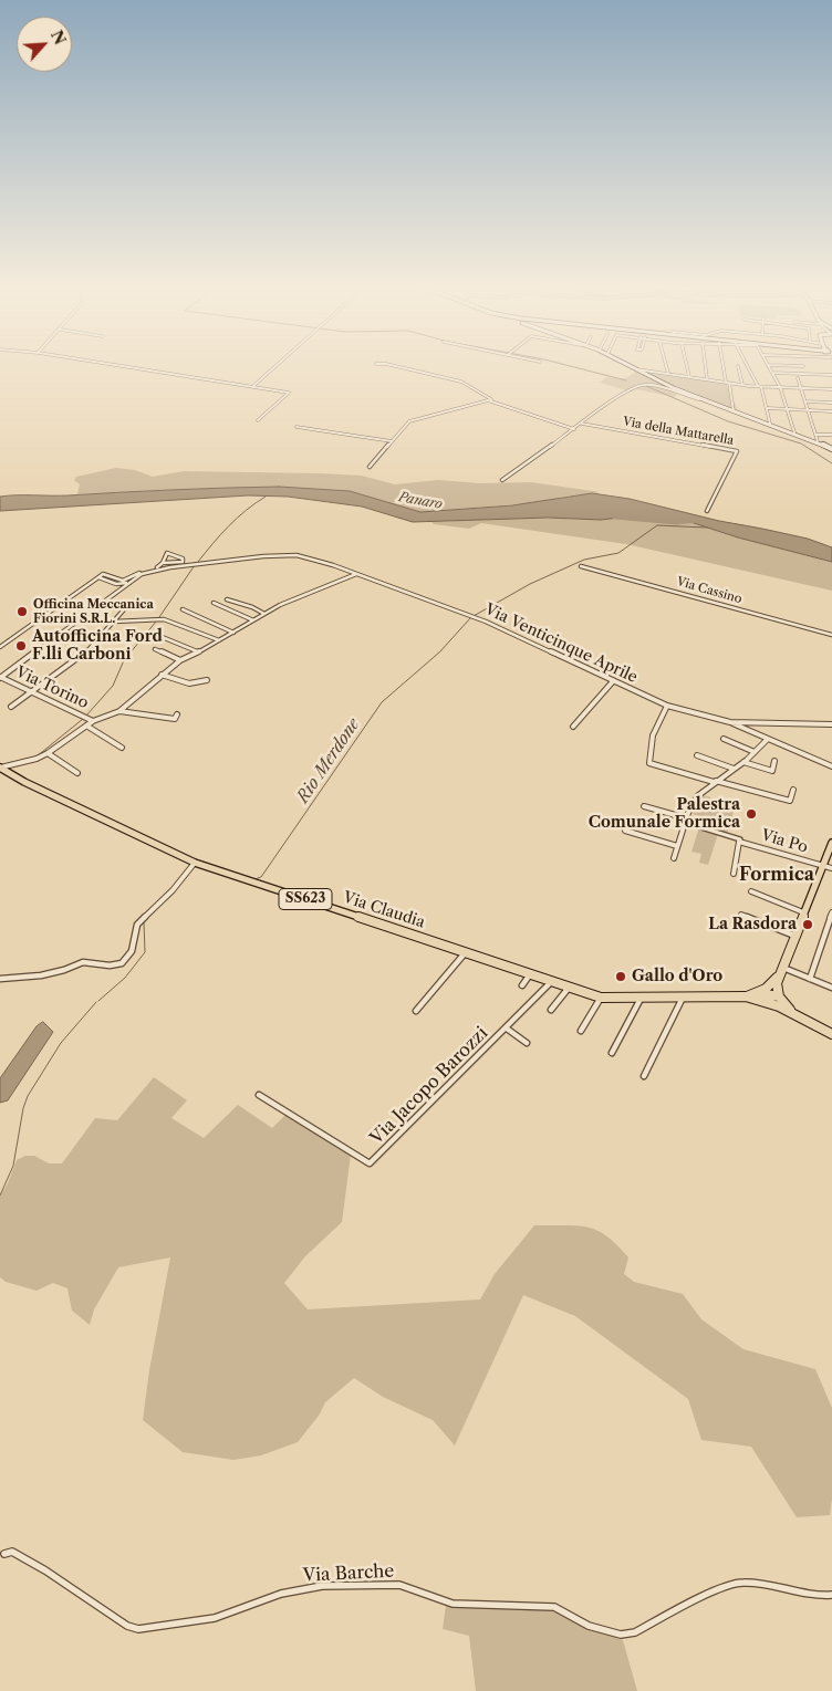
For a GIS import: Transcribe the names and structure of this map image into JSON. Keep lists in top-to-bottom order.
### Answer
{
  "streets": {
    "main road": ["SS623", "Via Claudia"],
    "street": [
      "Via della Mattarella",
      "Via Cassino",
      "Via Venticinque Aprile",
      "Via Torino",
      "Via Po",
      "Via Jacopo Barozzi",
      "Via Barche"
    ]
  },
  "crossings": [
    ["Via Claudia", "Via Jacopo Barozzi"]
  ],
  "districts": ["Formica"],
  "water": ["Panaro", "Rio Merdone"],
  "places": [
    "Officina Meccanica Fiorini S.R.L.",
    "Autofficina Ford F.lli Carboni",
    "Palestra Comunale Formica",
    "La Rasdora",
    "Gallo d'Oro"
  ],
  "north": "top right"
}
